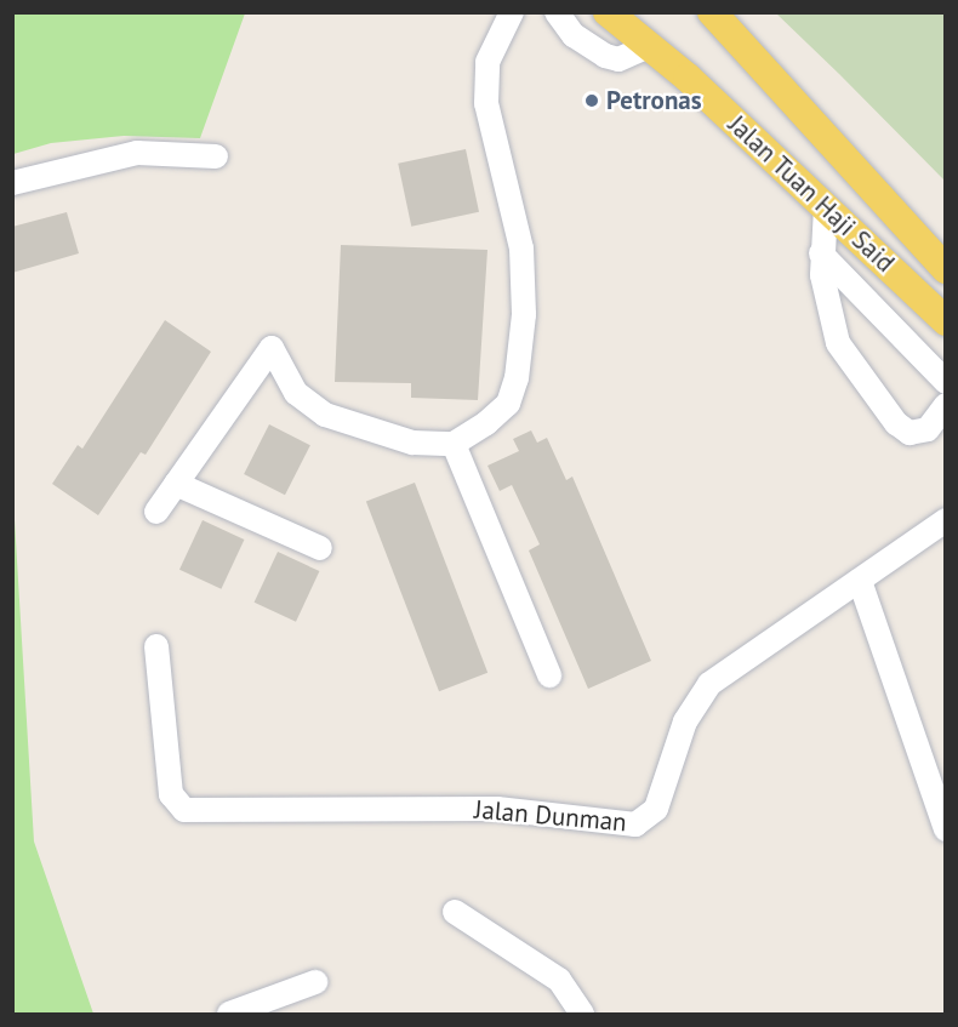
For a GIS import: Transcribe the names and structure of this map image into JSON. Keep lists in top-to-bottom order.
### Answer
{
  "streets": {
    "main road": ["Jalan Tuan Haji Said"],
    "street": ["Jalan Dunman"]
  },
  "places": ["Petronas"]
}
